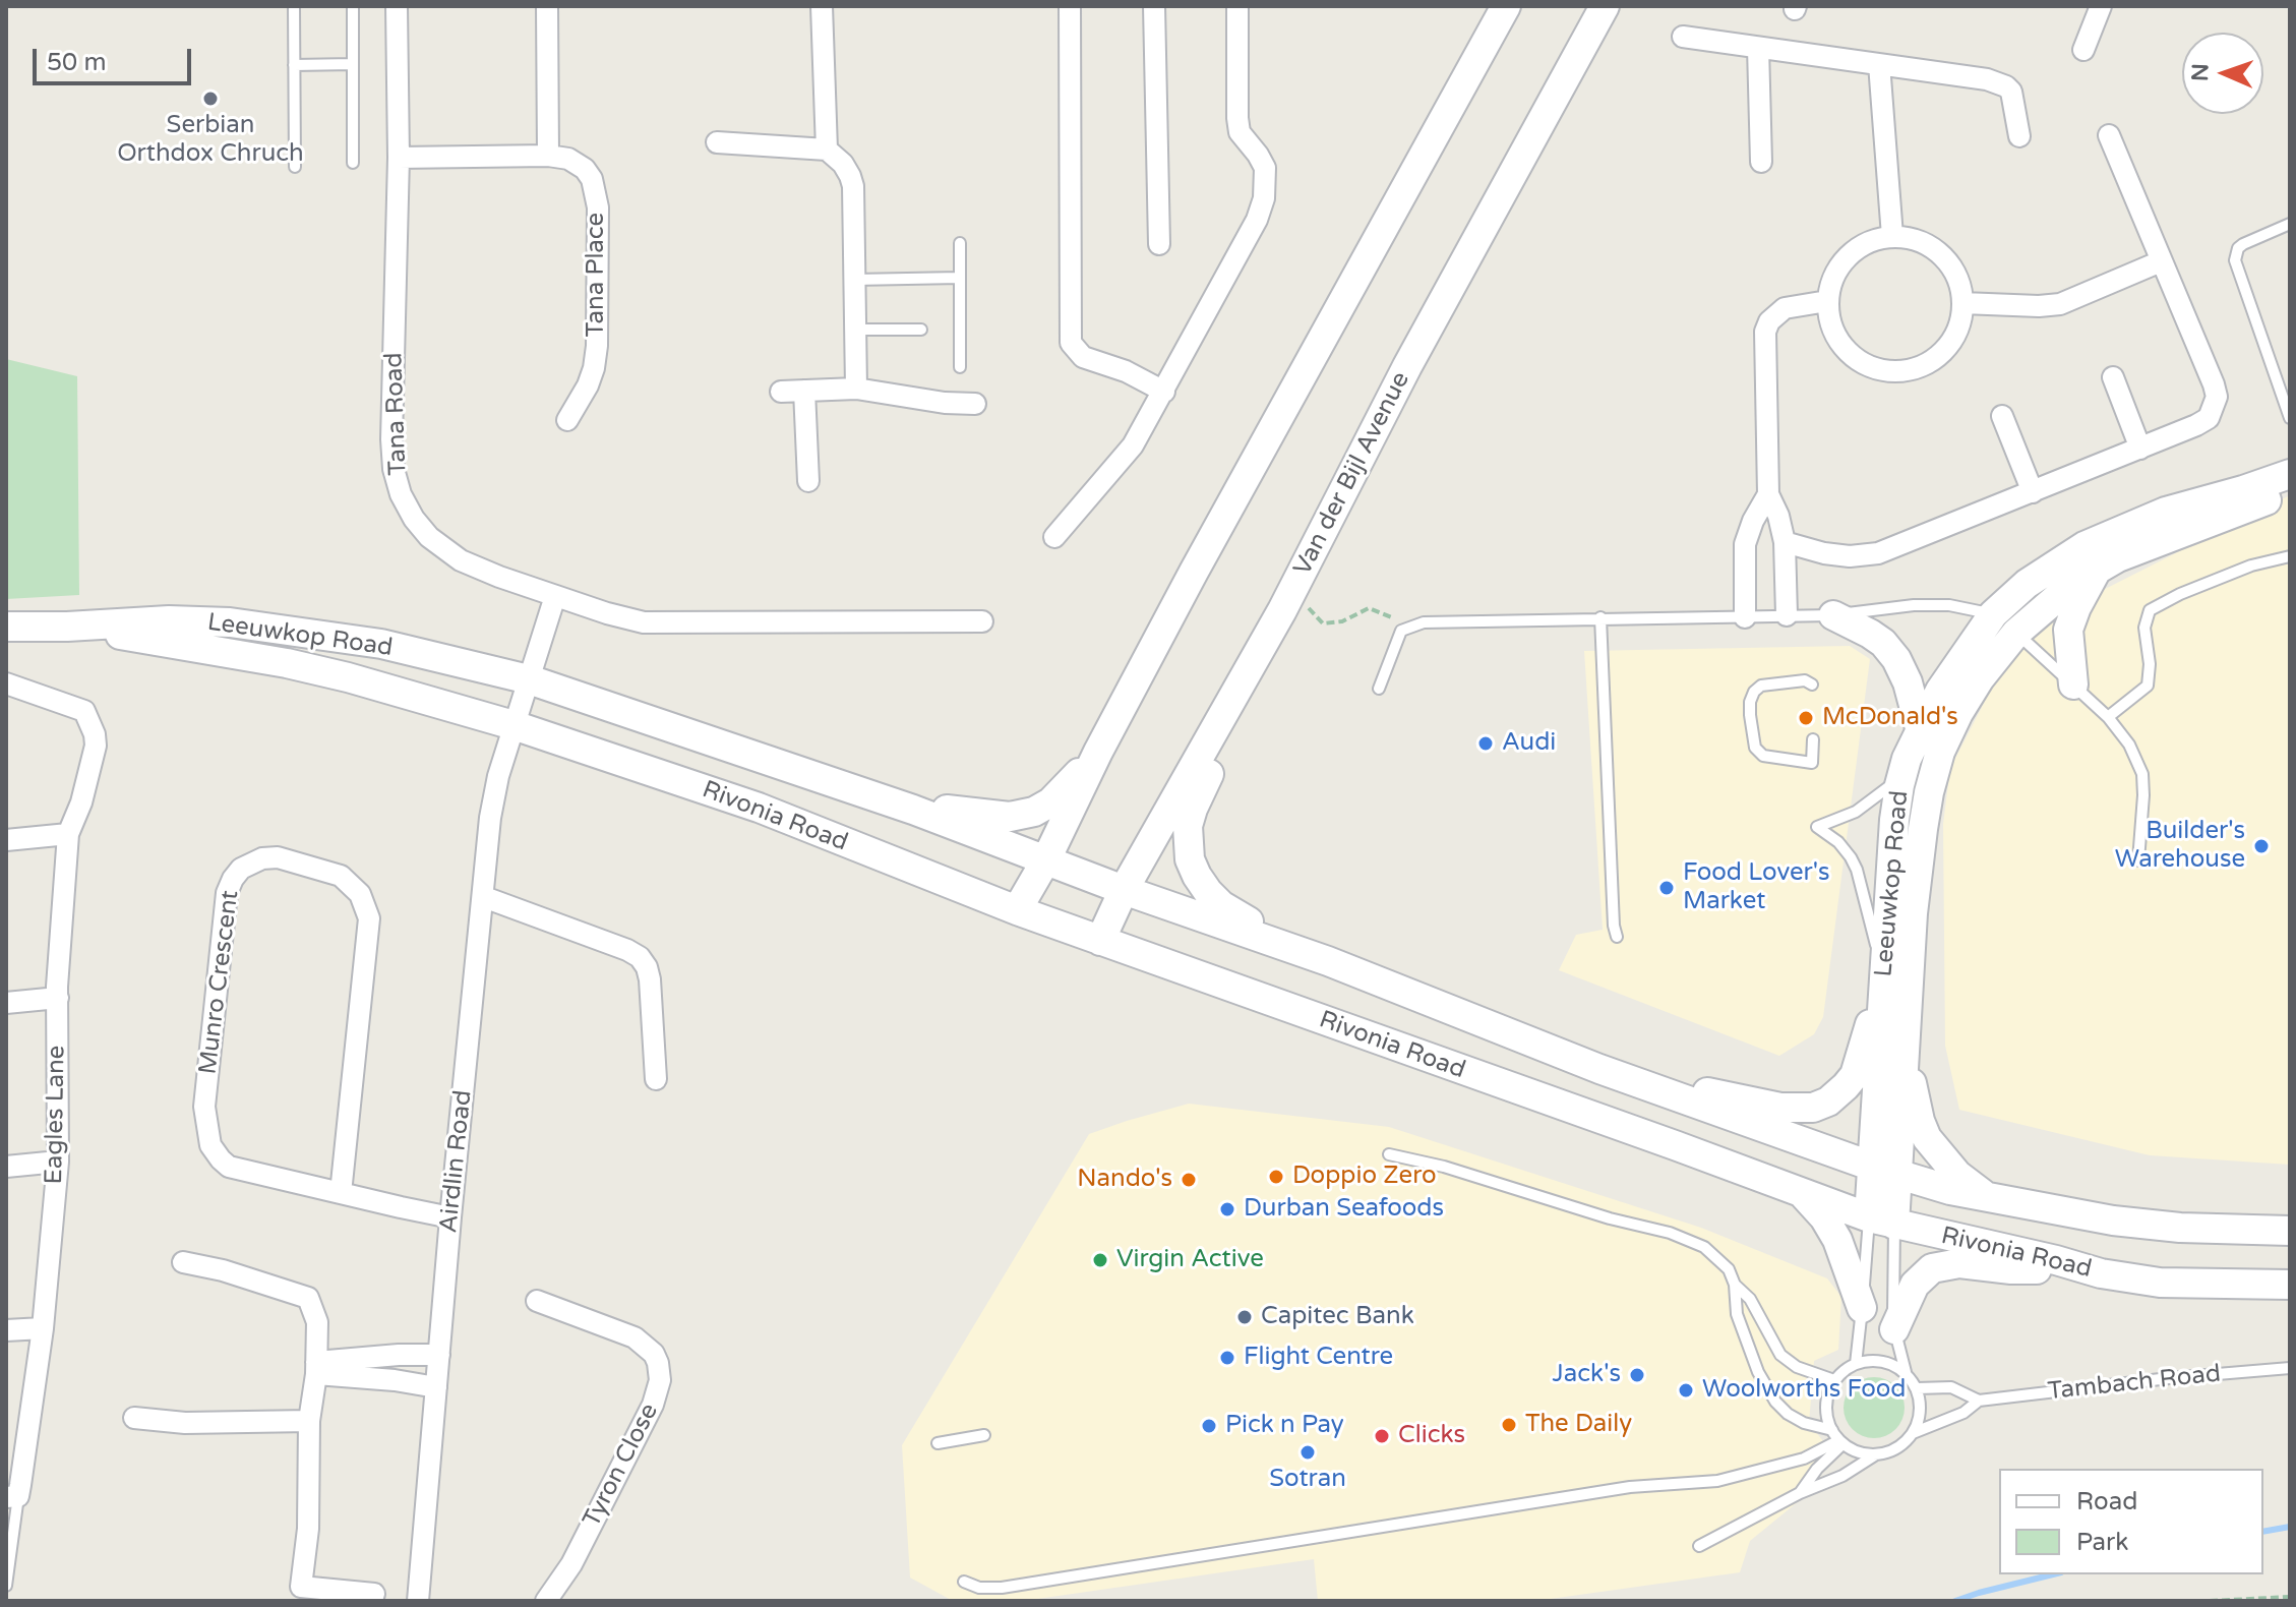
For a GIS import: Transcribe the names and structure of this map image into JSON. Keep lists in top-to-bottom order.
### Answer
{
  "streets": {
    "main road": ["Van der Bijl Avenue", "Leeuwkop Road", "Rivonia Road"],
    "street": [
      "Tana Place",
      "Tana Road",
      "Munro Crescent",
      "Eagles Lane",
      "Airdlin Road",
      "Tyron Close"
    ],
    "lane": ["Tambach Road"]
  },
  "crossings": [
    ["Tana Place", "Tana Road"],
    ["Van der Bijl Avenue", "Rivonia Road"],
    ["Leeuwkop Road", "Rivonia Road"],
    ["Leeuwkop Road", "Airdlin Road"],
    ["Rivonia Road", "Airdlin Road"],
    ["Munro Crescent", "Airdlin Road"]
  ],
  "places": [
    "Serbian Orthdox Chruch",
    "McDonald's",
    "Audi",
    "Builder's Warehouse",
    "Food Lover's Market",
    "Doppio Zero",
    "Nando's",
    "Durban Seafoods",
    "Virgin Active",
    "Capitec Bank",
    "Flight Centre",
    "Jack's",
    "Woolworths Food",
    "The Daily",
    "Pick n Pay",
    "Clicks",
    "Sotran"
  ],
  "legend": ["Road", "Park"],
  "scale_bar": "50 m",
  "north": "left"
}
